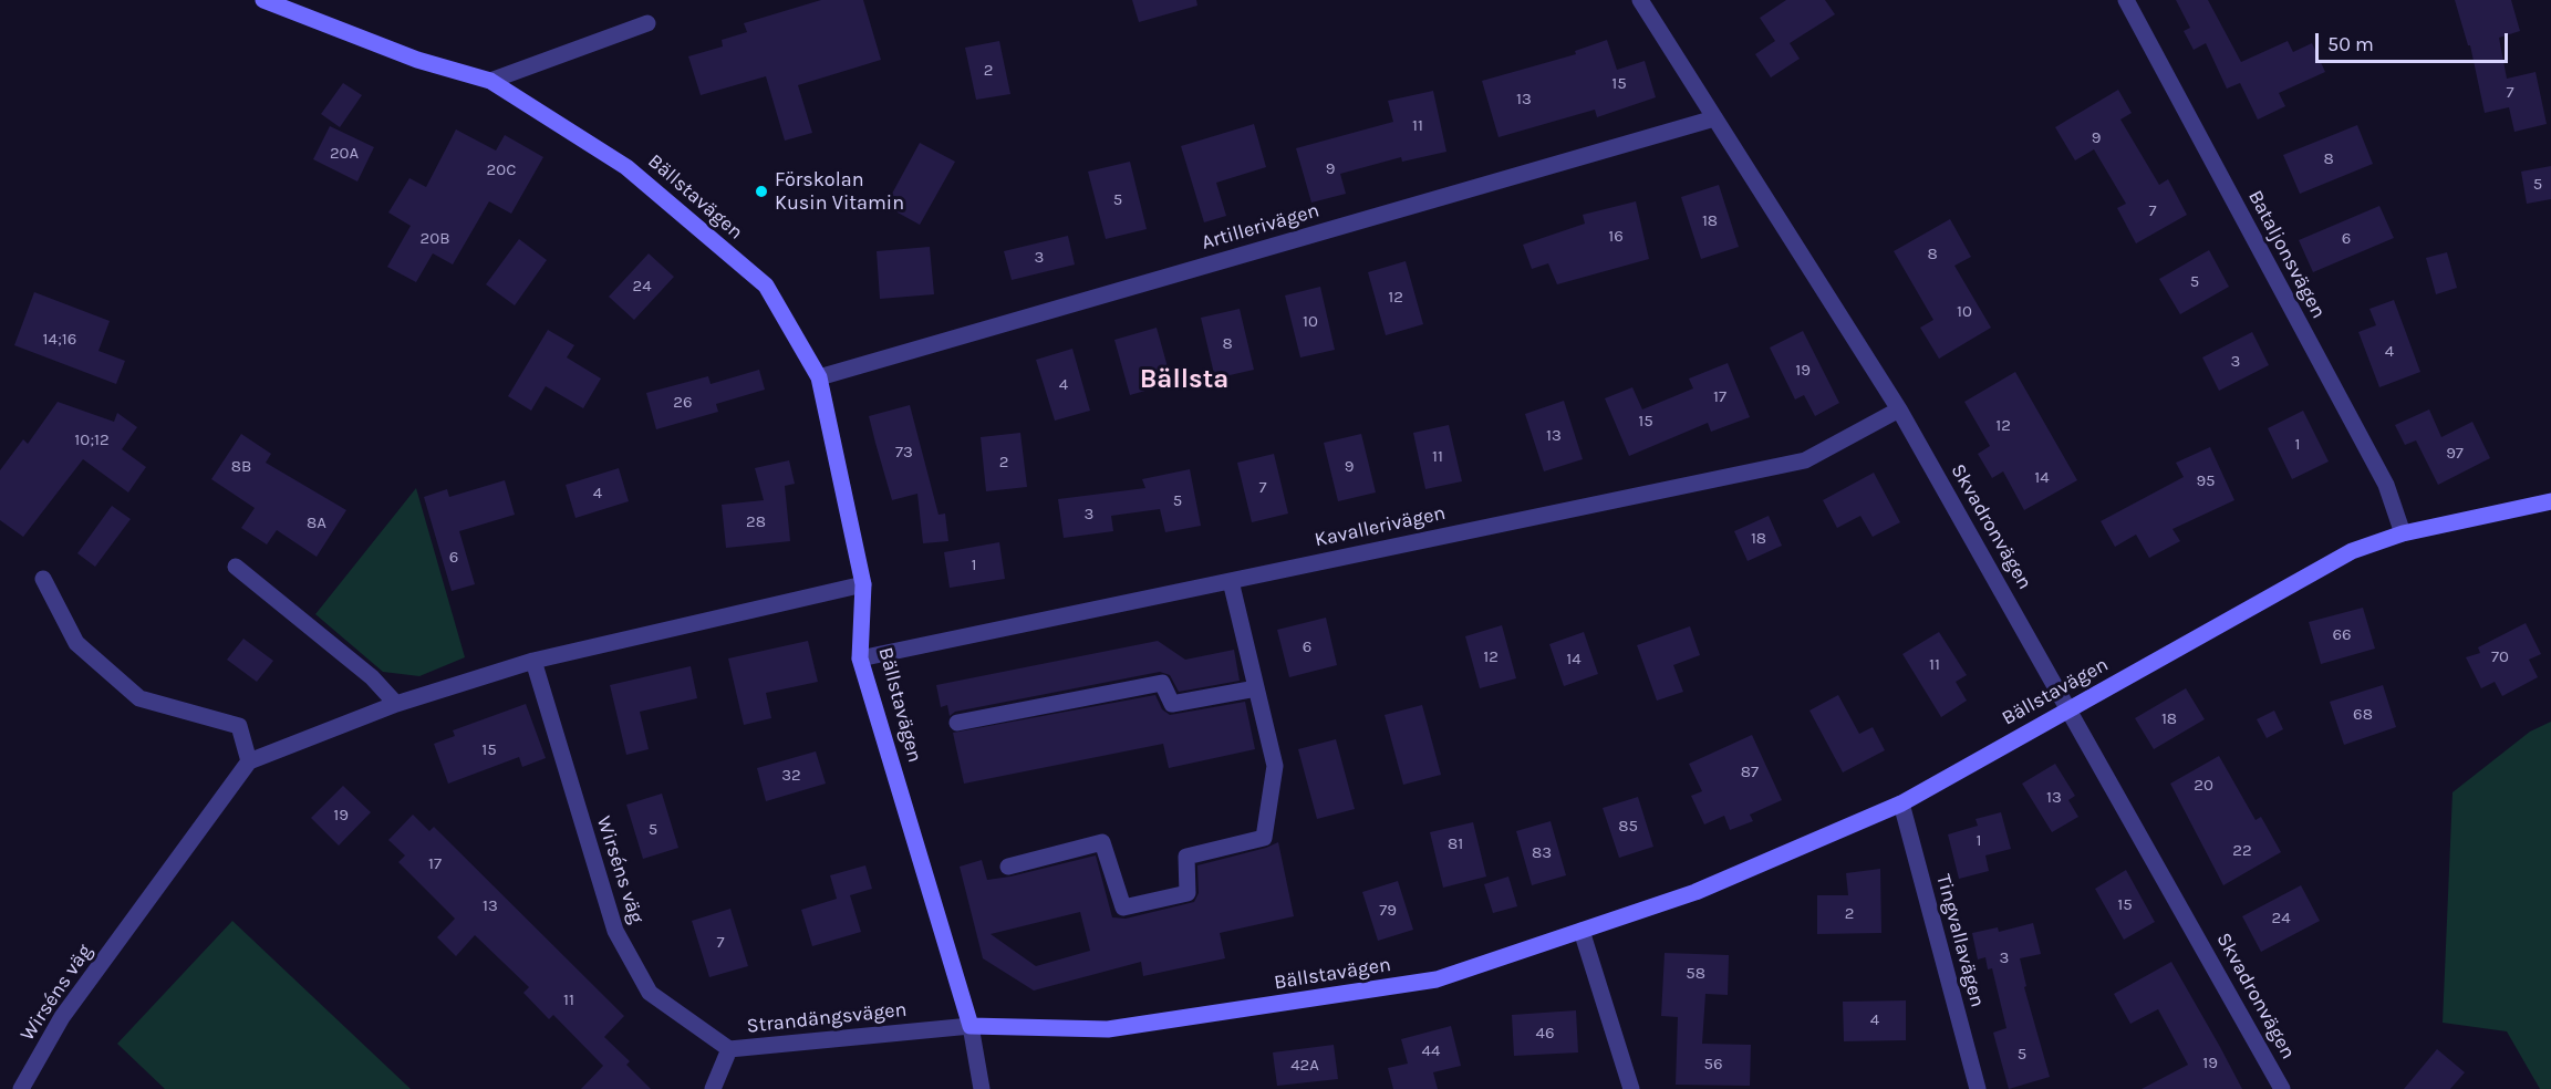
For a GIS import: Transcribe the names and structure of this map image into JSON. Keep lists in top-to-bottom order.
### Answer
{
  "streets": {
    "street": [
      "Bällstavägen",
      "Artillerivägen",
      "Bataljonsvägen",
      "Kavallerivägen",
      "Skvadronvägen",
      "Wirséns väg",
      "Tingvallavägen",
      "Strandängsvägen"
    ]
  },
  "crossings": [
    ["Bällstavägen", "Artillerivägen"],
    ["Bällstavägen", "Bataljonsvägen"],
    ["Bällstavägen", "Kavallerivägen"],
    ["Bällstavägen", "Skvadronvägen"],
    ["Bällstavägen", "Tingvallavägen"],
    ["Bällstavägen", "Strandängsvägen"],
    ["Artillerivägen", "Skvadronvägen"],
    ["Kavallerivägen", "Skvadronvägen"],
    ["Wirséns väg", "Strandängsvägen"]
  ],
  "districts": ["Bällsta"],
  "places": ["Förskolan Kusin Vitamin"],
  "house_numbers": [
    "2",
    "15",
    "7",
    "13",
    "11",
    "9",
    "20A",
    "8",
    "9",
    "20C",
    "5",
    "5",
    "7",
    "18",
    "16",
    "20B",
    "6",
    "8",
    "3",
    "5",
    "24",
    "12",
    "10",
    "10",
    "14;16",
    "8",
    "4",
    "3",
    "19",
    "4",
    "17",
    "26",
    "15",
    "12",
    "13",
    "10;12",
    "1",
    "73",
    "97",
    "11",
    "2",
    "8B",
    "9",
    "14",
    "95",
    "7",
    "4",
    "5",
    "3",
    "28",
    "8A",
    "18",
    "6",
    "1",
    "66",
    "6",
    "12",
    "70",
    "14",
    "11",
    "68",
    "18",
    "15",
    "87",
    "32",
    "20",
    "13",
    "19",
    "85",
    "5",
    "1",
    "81",
    "22",
    "83",
    "17",
    "15",
    "13",
    "79",
    "2",
    "24",
    "7",
    "3",
    "58",
    "11",
    "4",
    "46",
    "44",
    "5",
    "19",
    "56",
    "42A"
  ],
  "scale_bar": "50 m"
}
